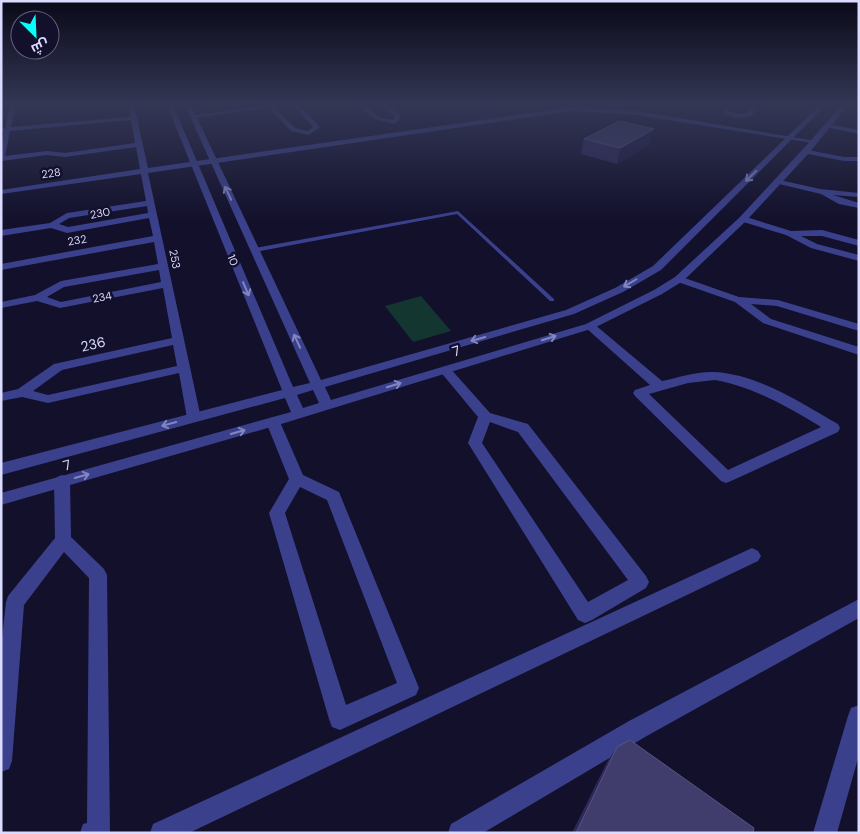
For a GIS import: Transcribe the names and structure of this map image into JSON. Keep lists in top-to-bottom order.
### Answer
{
  "streets": {
    "street": [
      "228",
      "230",
      "232",
      "253",
      "10",
      "234",
      "236",
      "7"
    ]
  },
  "crossings": [
    ["228", "253"],
    ["228", "10"],
    ["228", "7"],
    ["230", "253"],
    ["232", "253"],
    ["253", "234"],
    ["253", "236"],
    ["253", "7"],
    ["10", "7"]
  ],
  "north": "bottom right"
}
